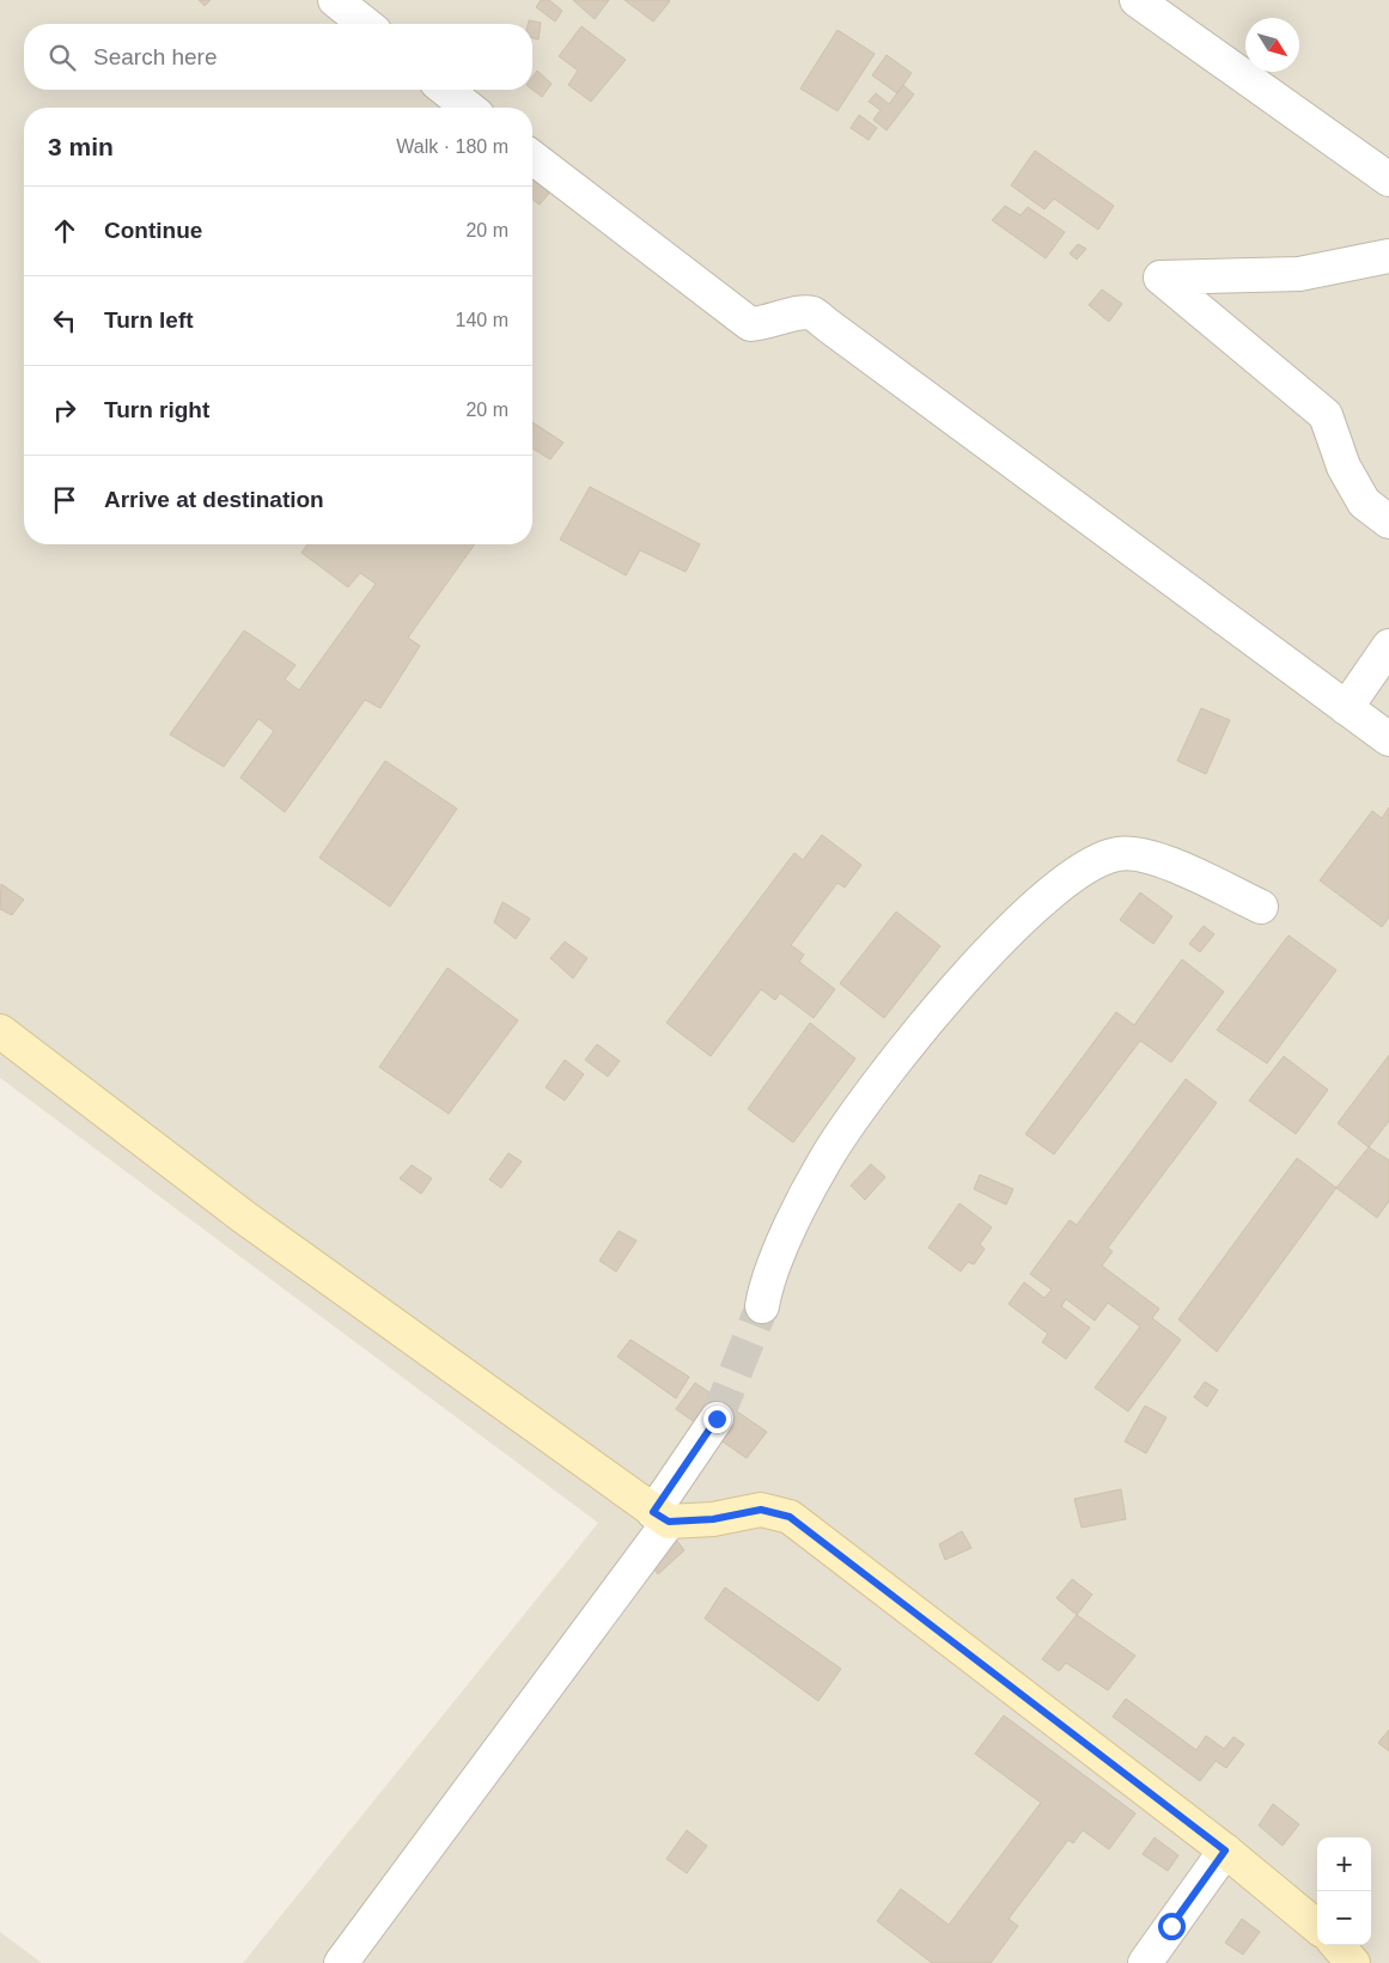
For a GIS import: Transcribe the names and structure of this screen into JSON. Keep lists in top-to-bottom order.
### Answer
{
  "north": "bottom right",
  "page": {
    "search": "Search here",
    "heading": ["3 min", "Walk · 180 m"],
    "list": [
      ["Continue", "20 m"],
      ["Turn left", "140 m"],
      ["Turn right", "20 m"],
      "Arrive at destination"
    ],
    "map_buttons": ["+", "−"]
  }
}
